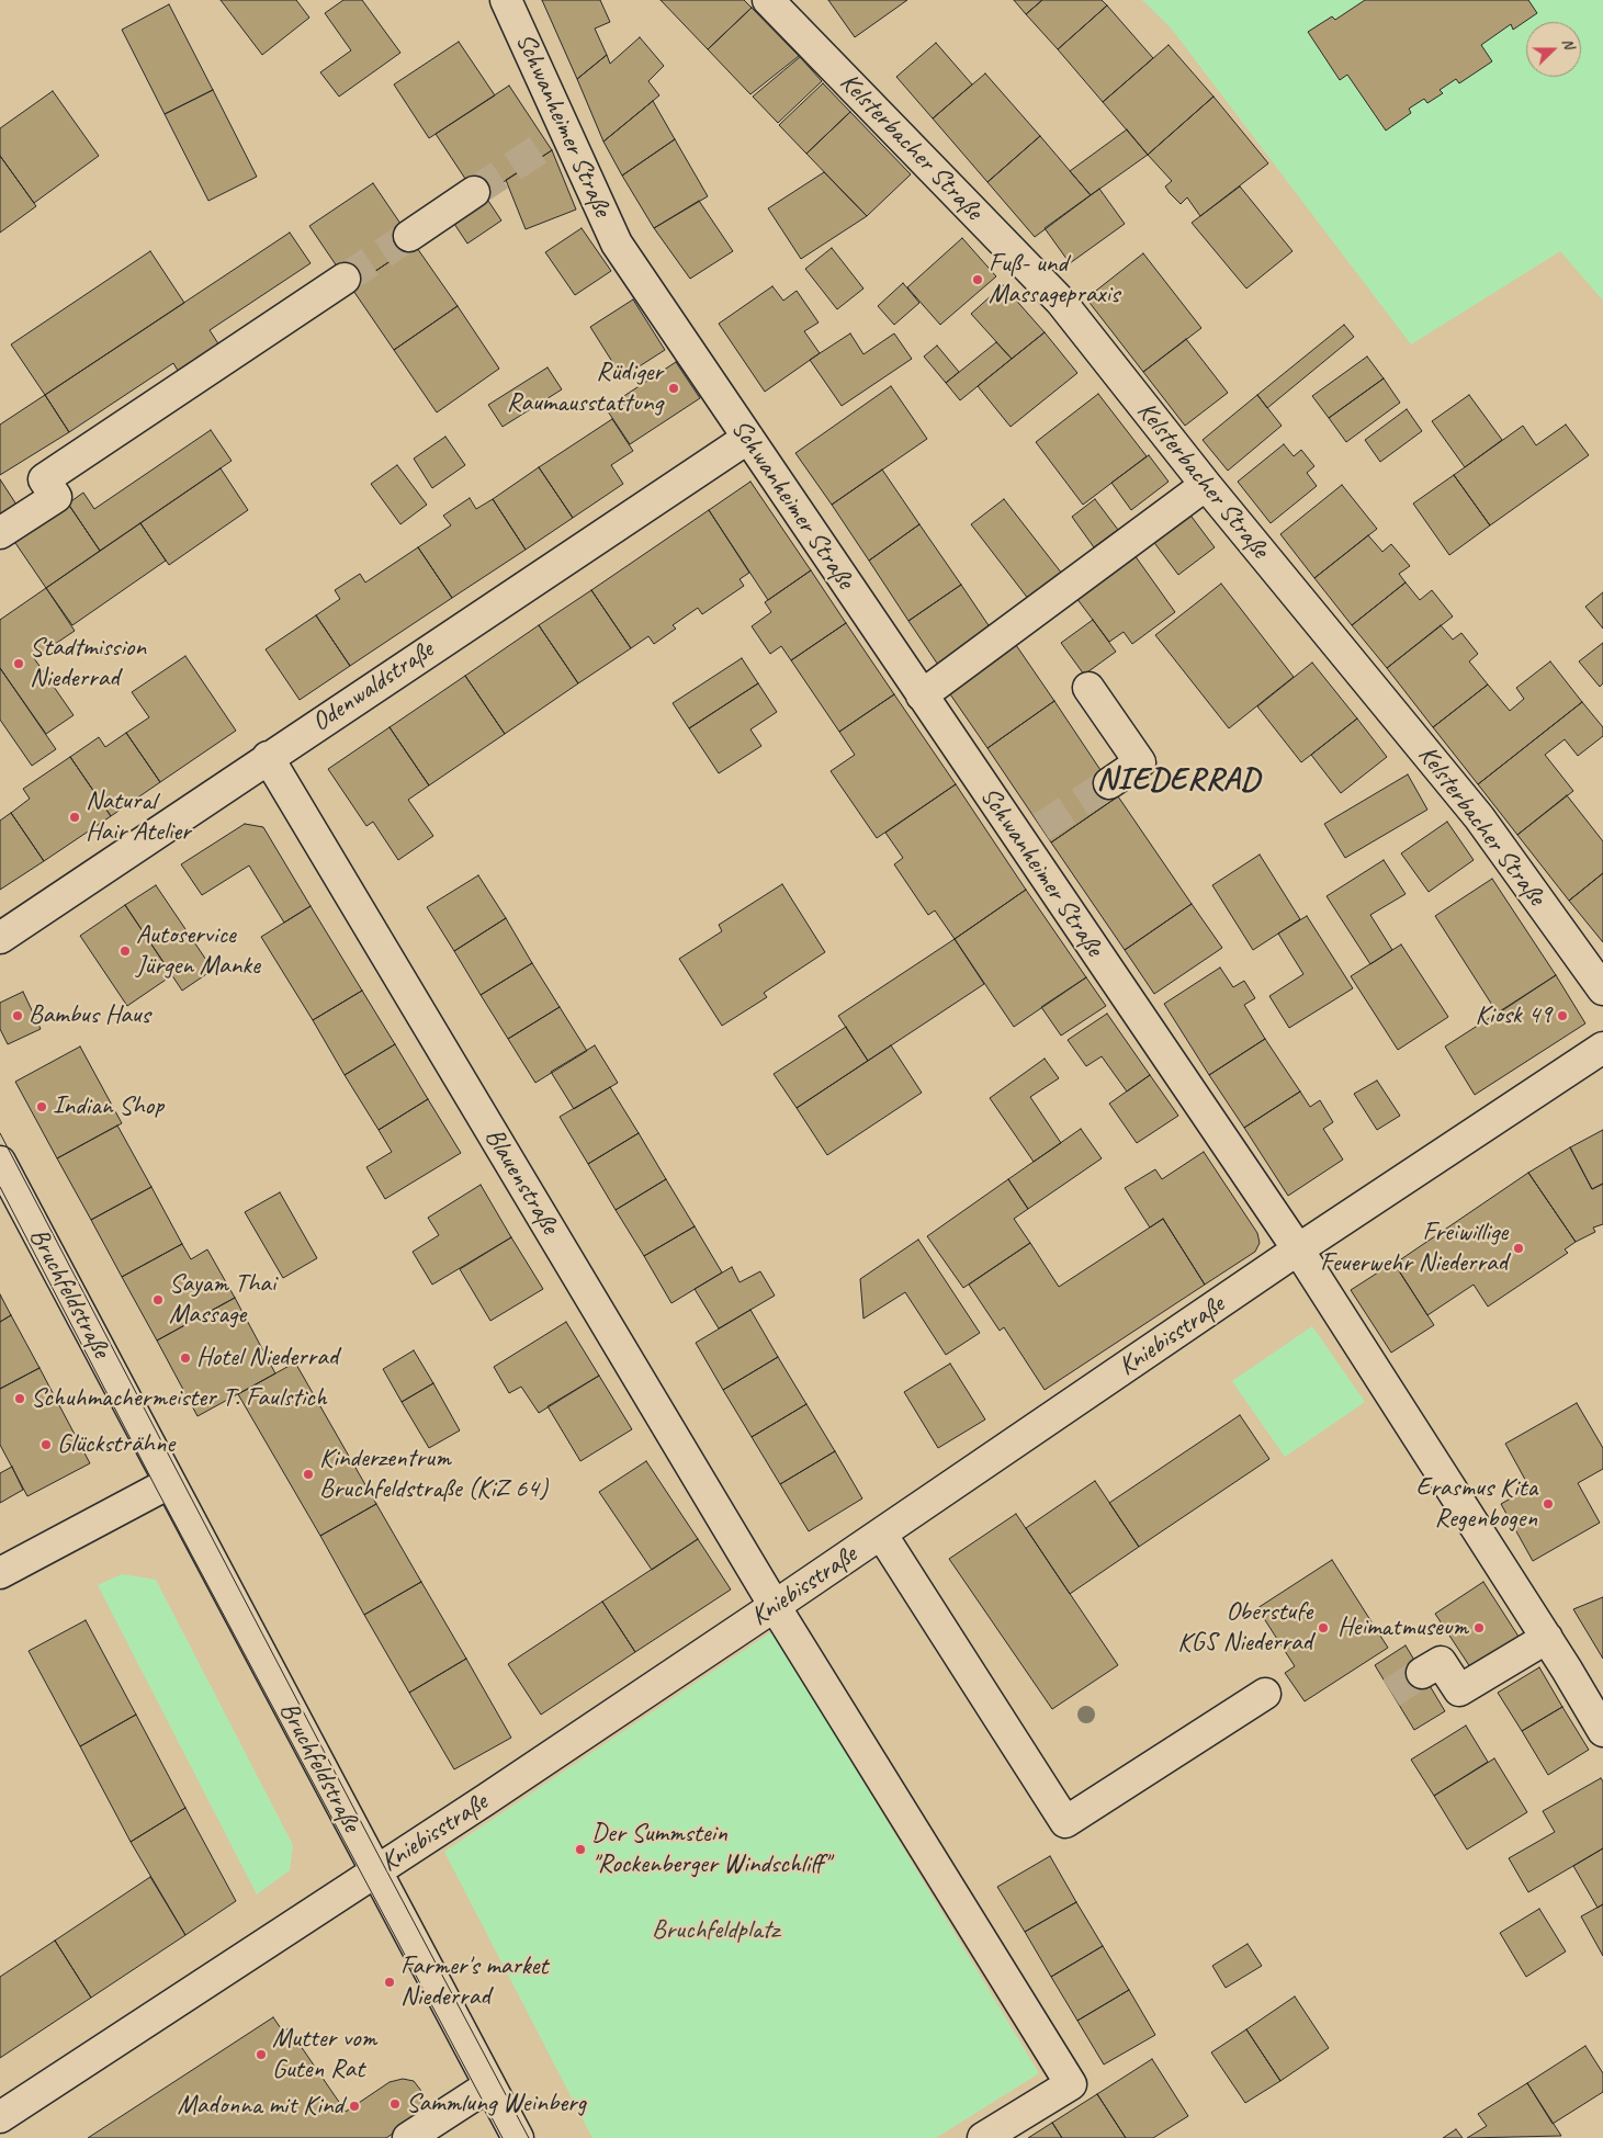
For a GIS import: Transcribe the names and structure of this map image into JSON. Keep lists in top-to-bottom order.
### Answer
{
  "streets": {
    "street": [
      "Schwanheimer Straße",
      "Kelsterbacher Straße",
      "Odenwaldstraße",
      "Blauenstraße",
      "Bruchfeldstraße",
      "Kniebisstraße"
    ]
  },
  "crossings": [
    ["Schwanheimer Straße", "Odenwaldstraße"],
    ["Schwanheimer Straße", "Kniebisstraße"],
    ["Odenwaldstraße", "Blauenstraße"],
    ["Blauenstraße", "Kniebisstraße"],
    ["Bruchfeldstraße", "Kniebisstraße"]
  ],
  "districts": ["NIEDERRAD"],
  "parks": ["Bruchfeldplatz"],
  "places": [
    "Fuß- und Massagepraxis",
    "Rüdiger Raumausstattung",
    "Stadtmission Niederrad",
    "Natural Hair Atelier",
    "Autoservice Jürgen Manke",
    "Bambus Haus",
    "Kiosk 49",
    "Indian Shop",
    "Freiwillige Feuerwehr Niederrad",
    "Sayam Thai Massage",
    "Hotel Niederrad",
    "Schuhmachermeister T. Faulstich",
    "Glücksträhne",
    "Kinderzentrum Bruchfeldstraße (KiZ 64)",
    "Erasmus Kita Regenbogen",
    "Oberstufe KGS Niederrad",
    "Heimatmuseum",
    "Der Summstein \"Rockenberger Windschliff\"",
    "Farmer's market Niederrad",
    "Mutter vom Guten Rat",
    "Sammlung Weinberg",
    "Madonna mit Kind"
  ],
  "north": "right"
}
